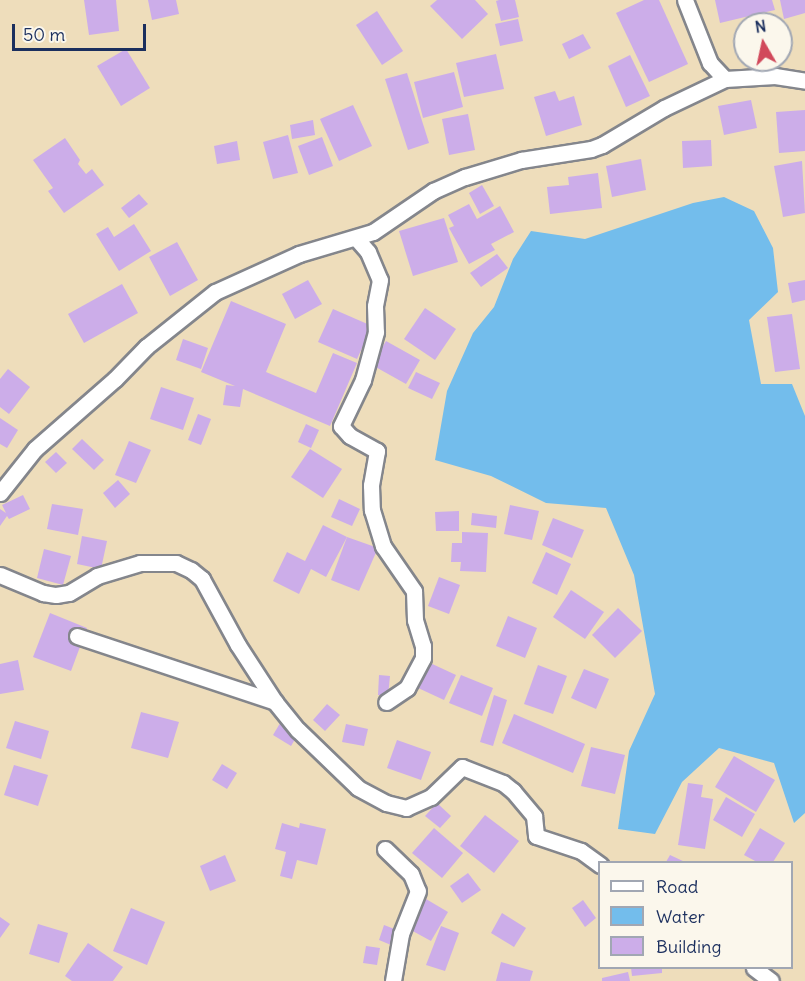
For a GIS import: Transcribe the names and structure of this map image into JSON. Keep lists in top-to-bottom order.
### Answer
{
  "legend": ["Road", "Water", "Building"],
  "scale_bar": "50 m",
  "north": "top"
}
